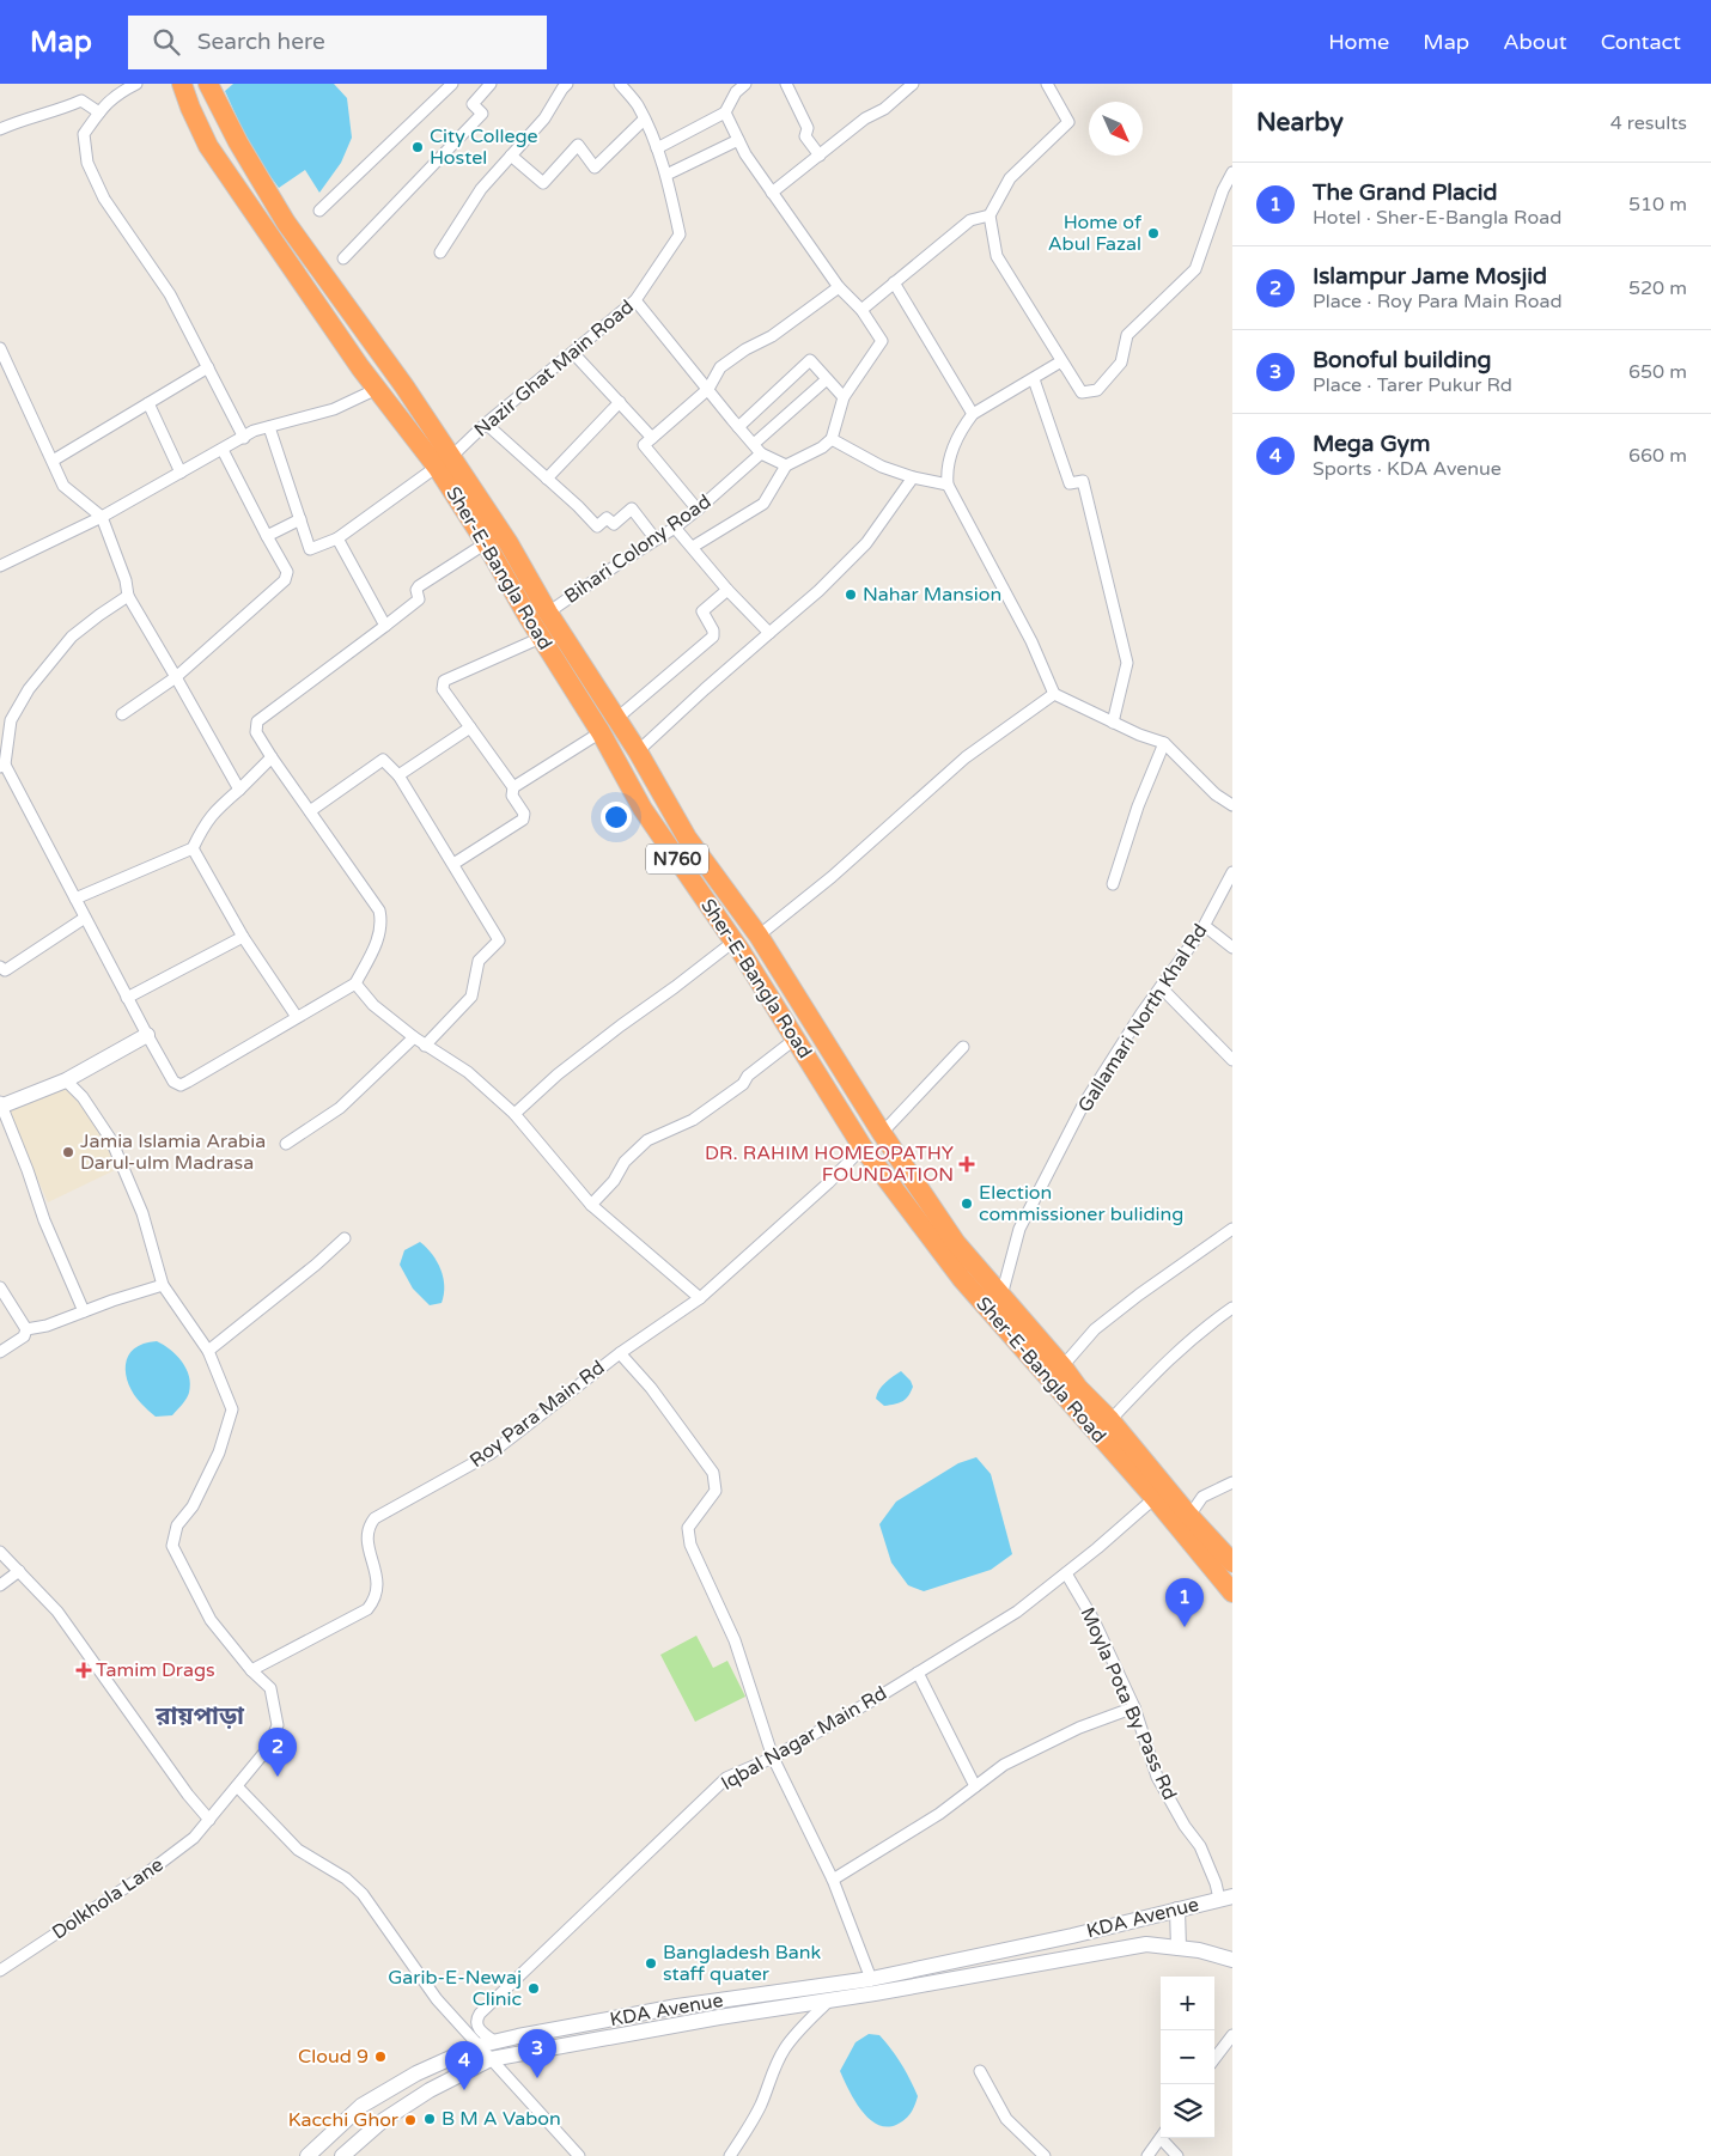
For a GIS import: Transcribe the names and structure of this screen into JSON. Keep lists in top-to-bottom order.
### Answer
{
  "streets": {
    "highway": ["Sher-E-Bangla Road", "N760"],
    "main road": ["KDA Avenue"],
    "street": [
      "Nazir Ghat Main Road",
      "Bihari Colony Road",
      "Gallamari North Khal Rd",
      "Roy Para Main Rd",
      "Moyla Pota By Pass Rd",
      "Iqbal Nagar Main Rd",
      "Dolkhola Lane"
    ]
  },
  "crossings": [
    ["Nazir Ghat Main Road", "Sher-E-Bangla Road"],
    ["Bihari Colony Road", "Sher-E-Bangla Road"],
    ["Sher-E-Bangla Road", "Gallamari North Khal Rd"],
    ["Sher-E-Bangla Road", "Roy Para Main Rd"],
    ["Sher-E-Bangla Road", "Iqbal Nagar Main Rd"],
    ["Roy Para Main Rd", "Dolkhola Lane"],
    ["Moyla Pota By Pass Rd", "Iqbal Nagar Main Rd"],
    ["Moyla Pota By Pass Rd", "KDA Avenue"],
    ["Iqbal Nagar Main Rd", "KDA Avenue"]
  ],
  "districts": ["রায়পাড়া"],
  "places": {
    "other": [
      "City College Hostel",
      "Home of Abul Fazal",
      "Nahar Mansion",
      "Jamia Islamia Arabia Darul-ulm Madrasa",
      "Election commissioner buliding",
      "Bangladesh Bank staff quater",
      "Garib-E-Newaj Clinic",
      "Cloud 9",
      "B M A Vabon",
      "Kacchi Ghor"
    ],
    "health": ["DR. RAHIM HOMEOPATHY FOUNDATION", "Tamim Drags"]
  },
  "north": "bottom right",
  "page": {
    "header": "Map",
    "search": "Search here",
    "nav": [
      "Home",
      "Map",
      "About",
      "Contact"
    ],
    "heading": ["Nearby", "4 results"],
    "list": [
      {
        "mark": "1",
        "name": "The Grand Placid",
        "note": "Hotel · Sher-E-Bangla Road",
        "value": "510 m"
      },
      {
        "mark": "2",
        "name": "Islampur Jame Mosjid",
        "note": "Place · Roy Para Main Road",
        "value": "520 m"
      },
      {
        "mark": "3",
        "name": "Bonoful building",
        "note": "Place · Tarer Pukur Rd",
        "value": "650 m"
      },
      {
        "mark": "4",
        "name": "Mega Gym",
        "note": "Sports · KDA Avenue",
        "value": "660 m"
      }
    ],
    "pins": [
      "1",
      "2",
      "3",
      "4"
    ],
    "map_buttons": ["+", "−"]
  }
}
